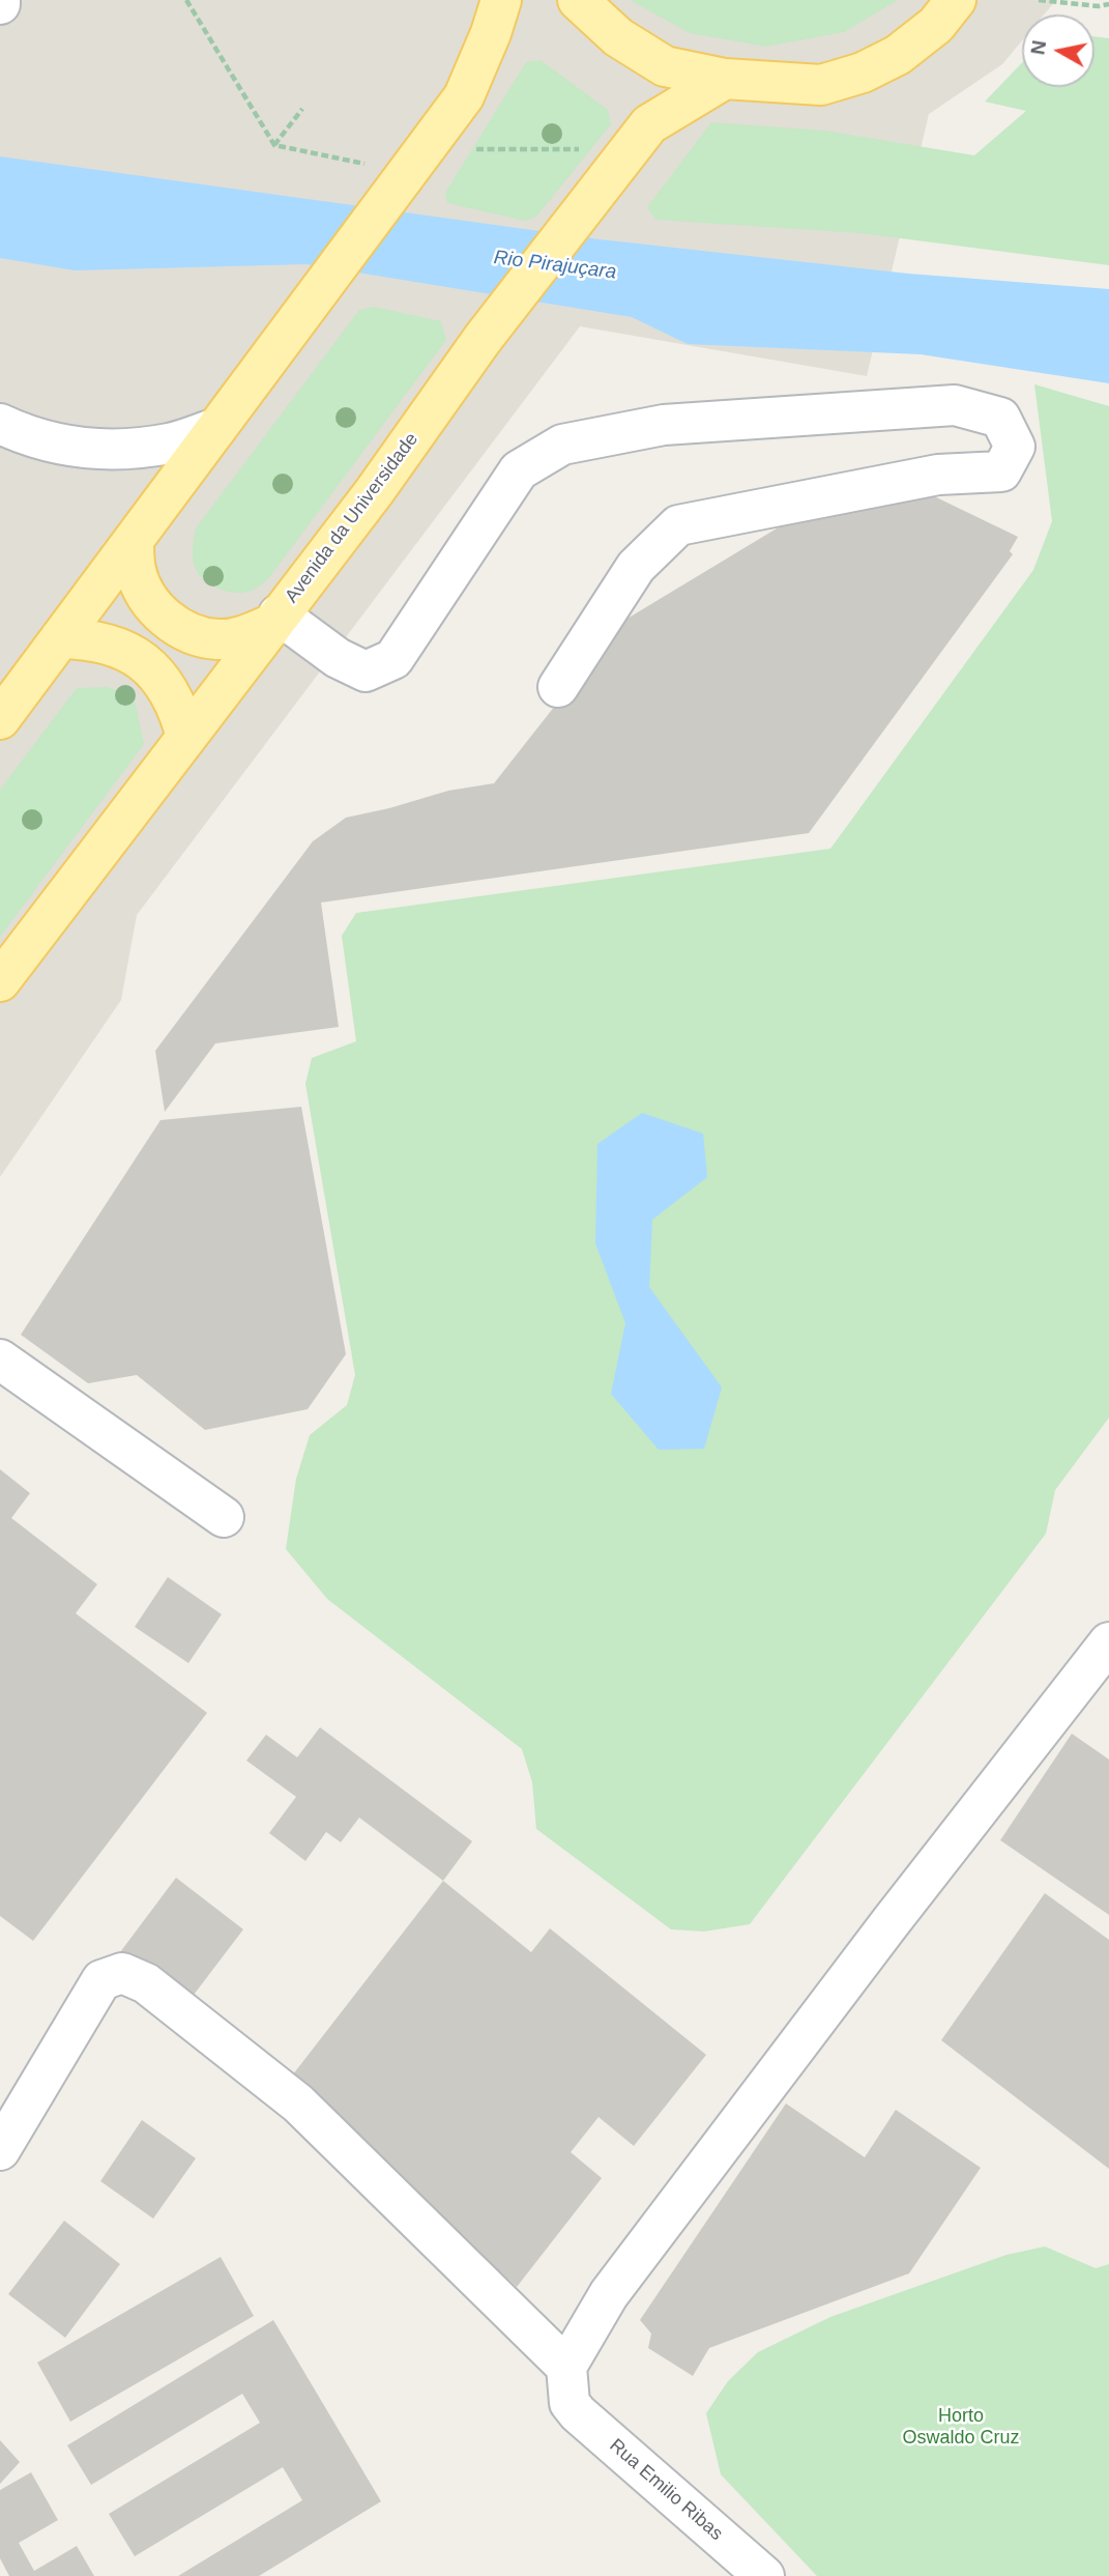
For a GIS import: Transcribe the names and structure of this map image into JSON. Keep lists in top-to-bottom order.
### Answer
{
  "streets": {
    "main road": ["Avenida da Universidade"],
    "lane": ["Rua Emilio Ribas"]
  },
  "water": ["Rio Pirajuçara"],
  "parks": ["Horto Oswaldo Cruz"],
  "north": "left"
}
